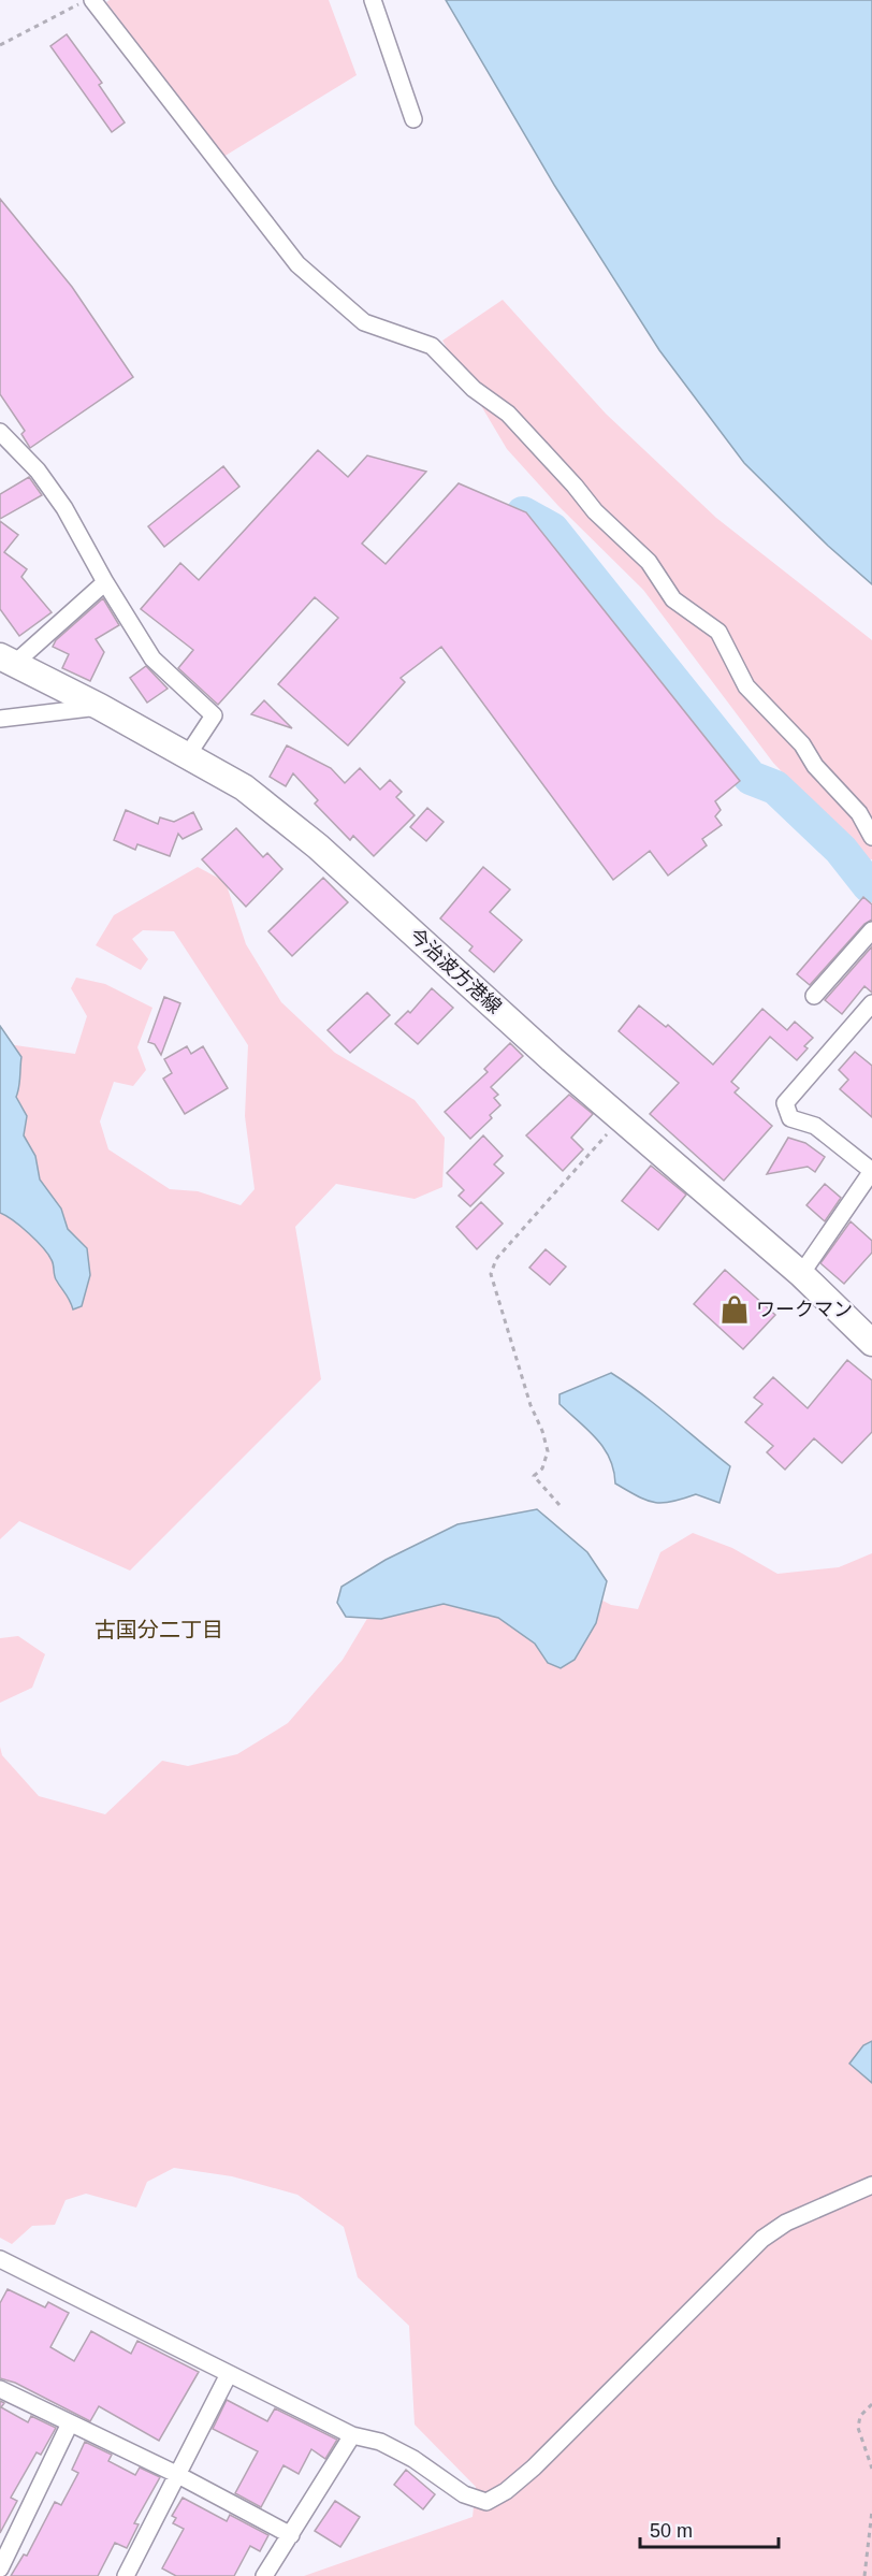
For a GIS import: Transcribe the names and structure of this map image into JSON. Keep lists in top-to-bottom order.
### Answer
{
  "streets": {
    "main road": ["今治波方港線"]
  },
  "districts": ["古国分二丁目"],
  "places": {
    "shop": ["ワークマン"]
  },
  "scale_bar": "50 m"
}
